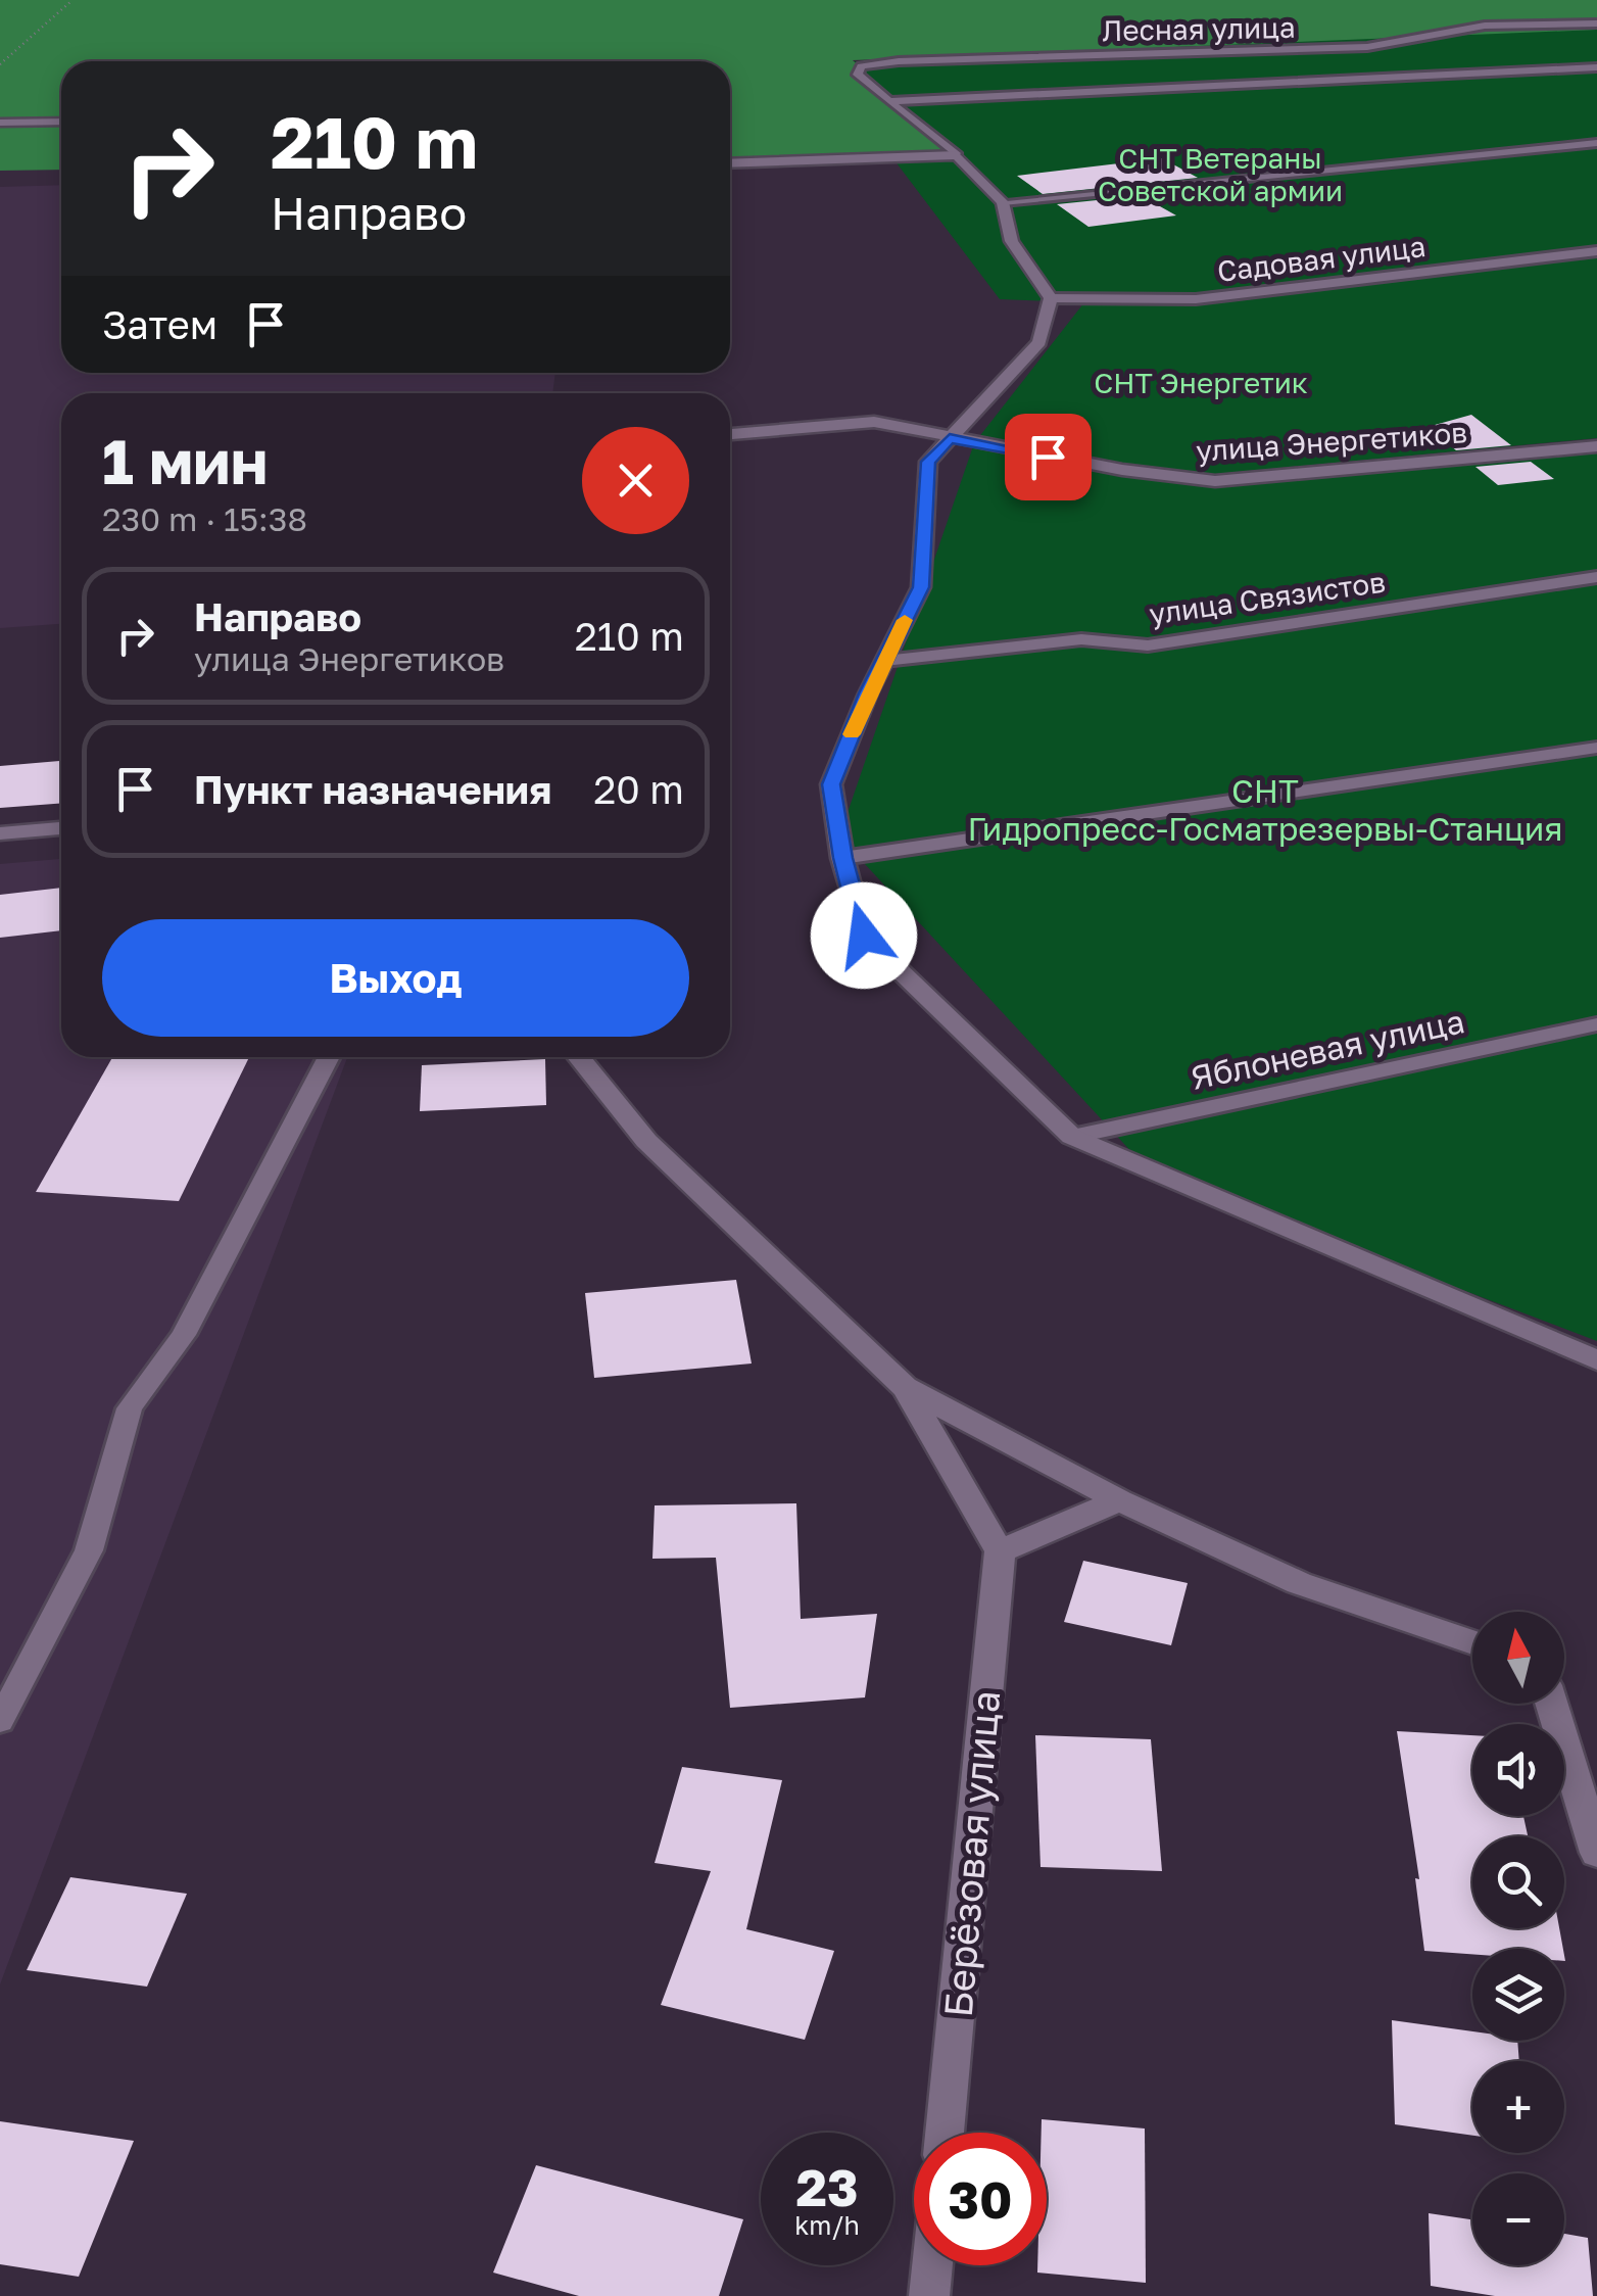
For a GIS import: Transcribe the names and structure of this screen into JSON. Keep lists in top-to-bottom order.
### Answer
{
  "streets": {
    "street": ["улица Энергетиков", "Берёзовая улица"],
    "lane": [
      "Лесная улица",
      "Садовая улица",
      "улица Связистов",
      "Яблоневая улица"
    ]
  },
  "parks": ["СНТ Ветераны Советской армии", "СНТ Энергетик", "СНТ Гидропресс-Госматрезервы-Станция"],
  "north": "top",
  "page": {
    "turn": ["210 m", "Направо"],
    "then": "Затем",
    "heading": ["1 мин", "230 m · 15:38"],
    "list": [
      {
        "name": "Направо",
        "note": "улица Энергетиков",
        "value": "210 m"
      },
      {
        "name": "Пункт назначения",
        "value": "20 m"
      }
    ],
    "buttons": "Выход",
    "map_buttons": ["+", "−"],
    "speed": "23 km/h",
    "limit": "30"
  }
}
